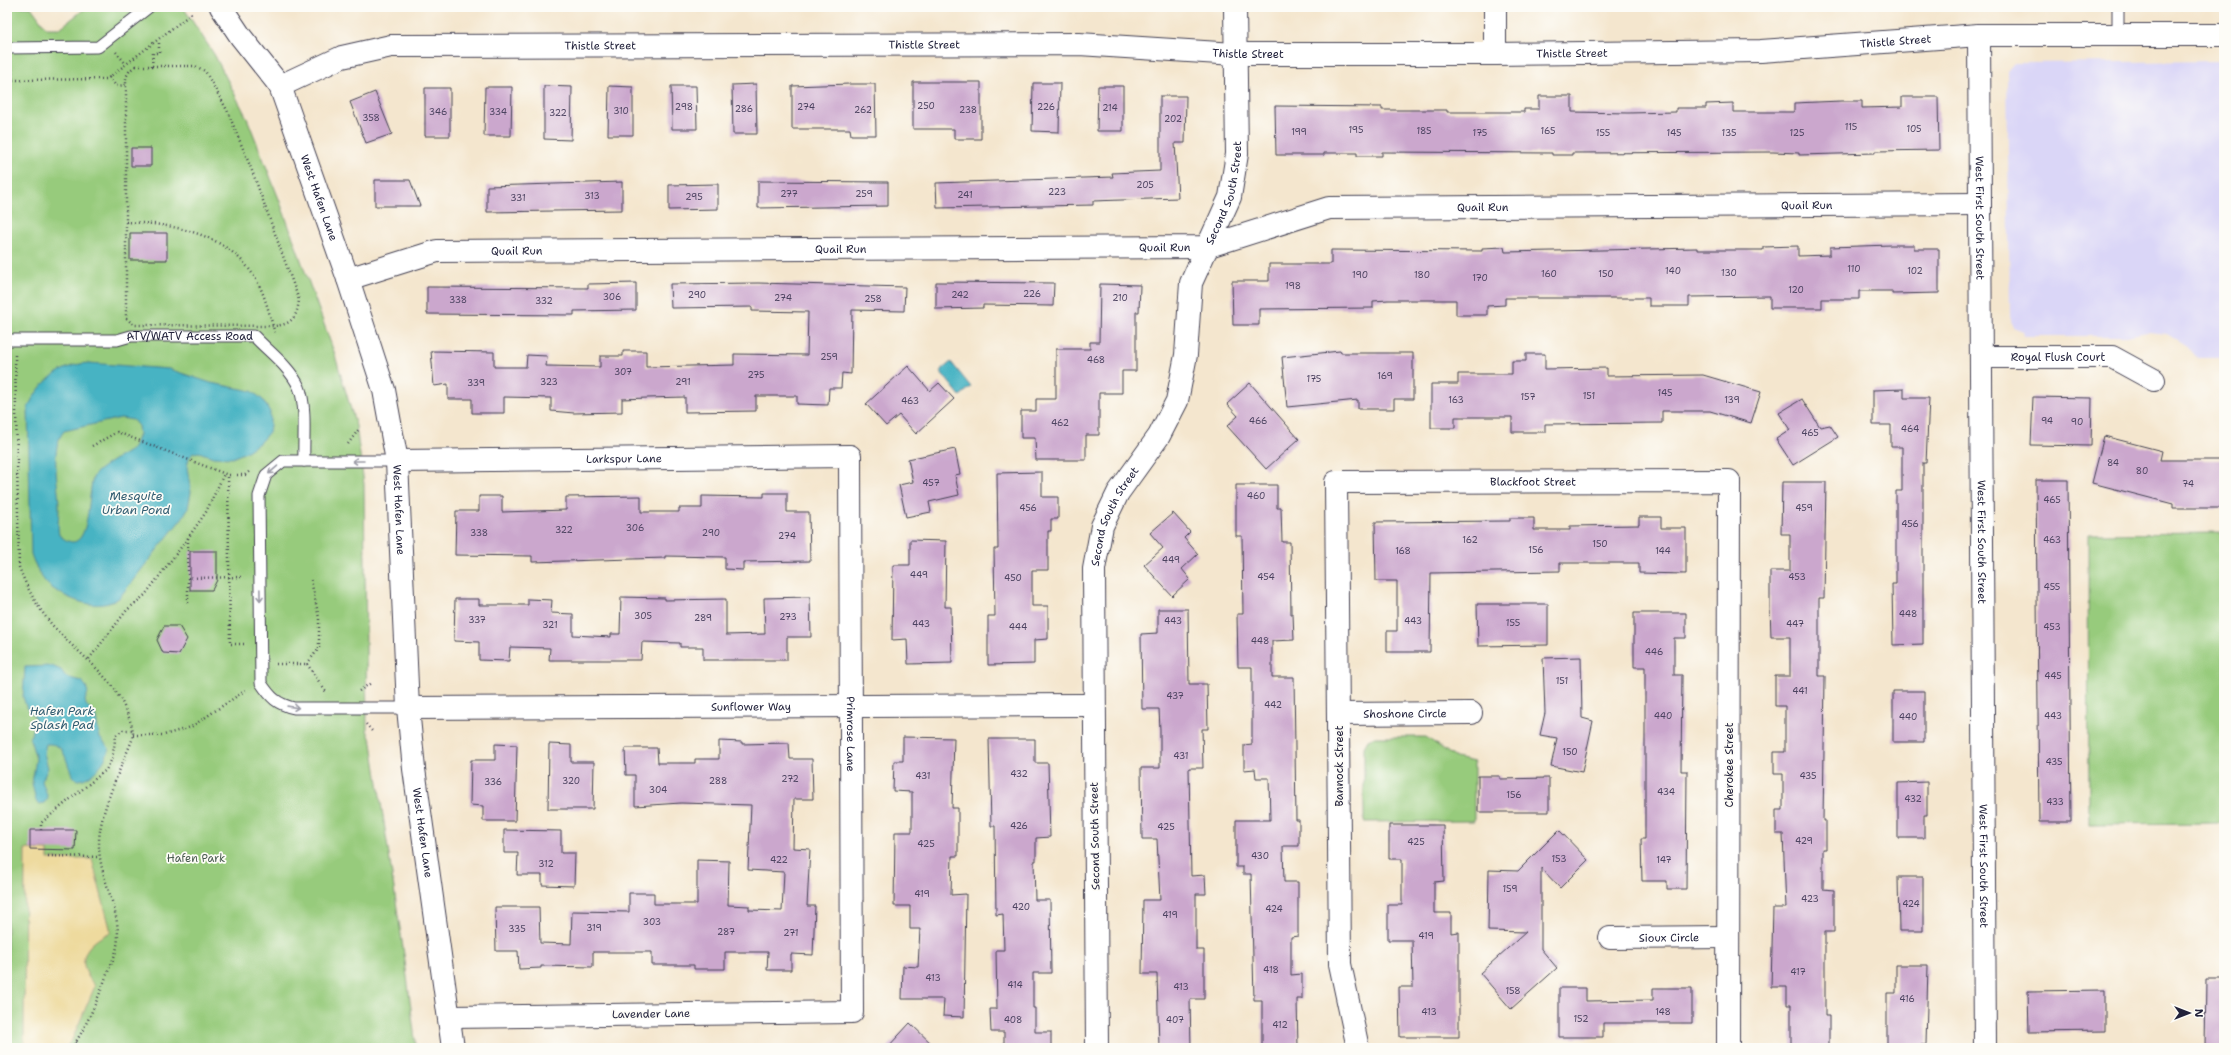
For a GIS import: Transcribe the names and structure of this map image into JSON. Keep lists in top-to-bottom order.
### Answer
{
  "streets": {
    "street": [
      "Thistle Street",
      "Second South Street",
      "West Hafen Lane",
      "Quail Run",
      "West First South Street",
      "Royal Flush Court",
      "Larkspur Lane",
      "Blackfoot Street",
      "Sunflower Way",
      "Shoshone Circle",
      "Primrose Lane",
      "Cherokee Street",
      "Bannock Street",
      "Sioux Circle",
      "Lavender Lane"
    ],
    "lane": ["ATV/WATV Access Road"]
  },
  "crossings": [
    ["Thistle Street", "Second South Street"],
    ["Thistle Street", "West Hafen Lane"],
    ["Thistle Street", "West First South Street"],
    ["Second South Street", "Quail Run"],
    ["Second South Street", "Sunflower Way"],
    ["West Hafen Lane", "Quail Run"],
    ["West Hafen Lane", "Larkspur Lane"],
    ["West Hafen Lane", "Sunflower Way"],
    ["West Hafen Lane", "Lavender Lane"],
    ["Quail Run", "West First South Street"],
    ["West First South Street", "Royal Flush Court"],
    ["Larkspur Lane", "Primrose Lane"],
    ["Blackfoot Street", "Cherokee Street"],
    ["Blackfoot Street", "Bannock Street"],
    ["Sunflower Way", "Primrose Lane"],
    ["Shoshone Circle", "Bannock Street"],
    ["Primrose Lane", "Lavender Lane"],
    ["Cherokee Street", "Sioux Circle"]
  ],
  "water": ["Mesquite Urban Pond", "Hafen Park Splash Pad"],
  "parks": ["Hafen Park"],
  "house_numbers": [
    "250",
    "298",
    "274",
    "226",
    "214",
    "286",
    "262",
    "238",
    "310",
    "346",
    "334",
    "322",
    "358",
    "202",
    "115",
    "105",
    "195",
    "185",
    "165",
    "199",
    "175",
    "155",
    "145",
    "135",
    "125",
    "205",
    "223",
    "277",
    "259",
    "241",
    "313",
    "295",
    "331",
    "110",
    "140",
    "102",
    "130",
    "160",
    "150",
    "190",
    "180",
    "170",
    "198",
    "120",
    "226",
    "290",
    "242",
    "306",
    "274",
    "210",
    "258",
    "338",
    "332",
    "259",
    "468",
    "307",
    "275",
    "169",
    "175",
    "323",
    "291",
    "339",
    "145",
    "151",
    "157",
    "163",
    "139",
    "463",
    "466",
    "94",
    "90",
    "462",
    "464",
    "465",
    "84",
    "80",
    "457",
    "74",
    "460",
    "465",
    "456",
    "459",
    "456",
    "306",
    "322",
    "338",
    "290",
    "274",
    "162",
    "463",
    "150",
    "156",
    "168",
    "144",
    "449",
    "449",
    "454",
    "453",
    "450",
    "455",
    "448",
    "305",
    "273",
    "289",
    "337",
    "443",
    "443",
    "155",
    "443",
    "447",
    "321",
    "444",
    "453",
    "448",
    "446",
    "445",
    "151",
    "441",
    "437",
    "442",
    "440",
    "443",
    "440",
    "150",
    "431",
    "435",
    "432",
    "431",
    "435",
    "272",
    "320",
    "288",
    "336",
    "304",
    "434",
    "156",
    "432",
    "433",
    "426",
    "425",
    "429",
    "425",
    "425",
    "430",
    "153",
    "422",
    "147",
    "312",
    "159",
    "419",
    "423",
    "424",
    "420",
    "424",
    "419",
    "303",
    "319",
    "335",
    "287",
    "271",
    "419",
    "418",
    "417",
    "413",
    "414",
    "413",
    "158",
    "416",
    "413",
    "148",
    "152",
    "408",
    "407",
    "412"
  ],
  "north": "right"
}
